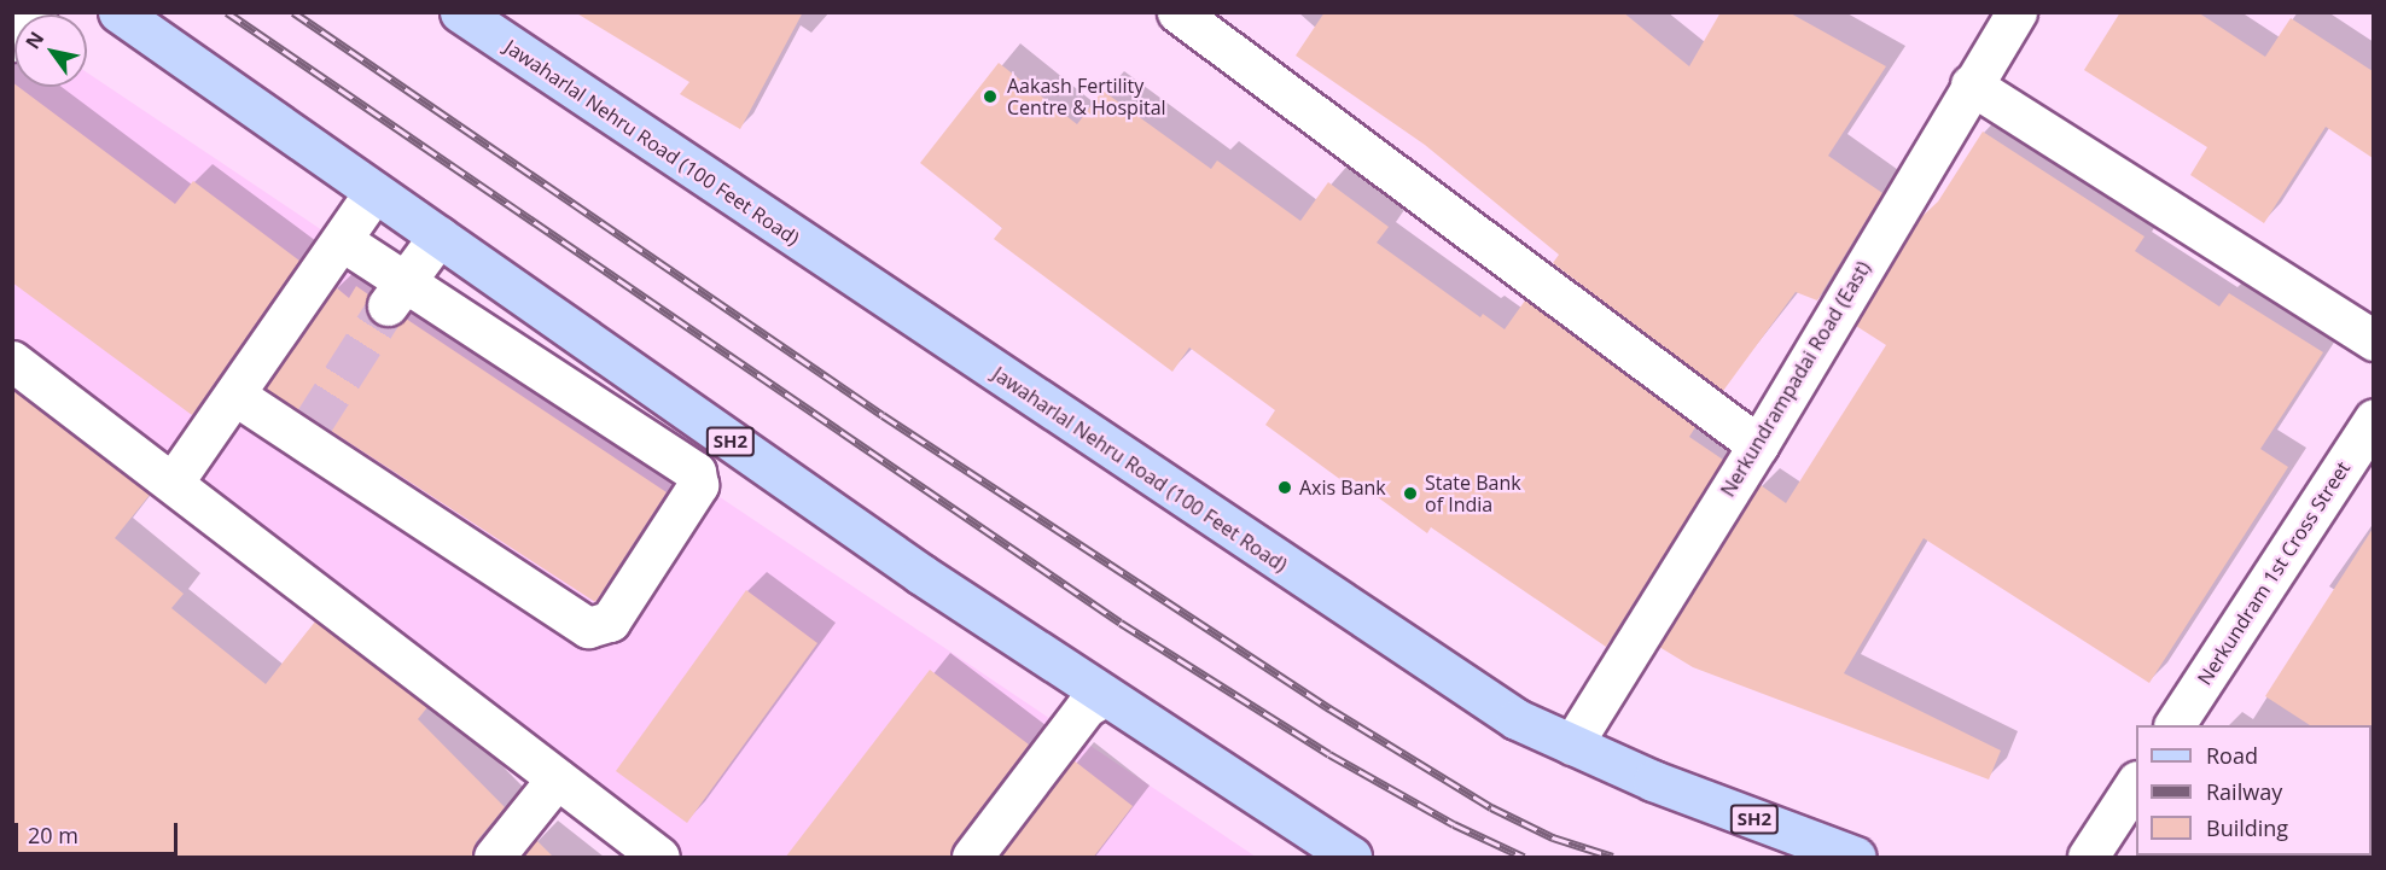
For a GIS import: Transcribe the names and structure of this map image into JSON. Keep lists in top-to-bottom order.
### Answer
{
  "streets": {
    "main road": ["Jawaharlal Nehru Road (100 Feet Road)", "SH2"],
    "street": ["Nerkundrampadai Road (East)", "Nerkundram 1st Cross Street"]
  },
  "crossings": [
    ["Jawaharlal Nehru Road (100 Feet Road)", "Nerkundrampadai Road (East)"]
  ],
  "places": ["Aakash Fertility Centre & Hospital", "Axis Bank", "State Bank of India"],
  "legend": ["Road", "Railway", "Building"],
  "scale_bar": "20 m",
  "north": "top left"
}
